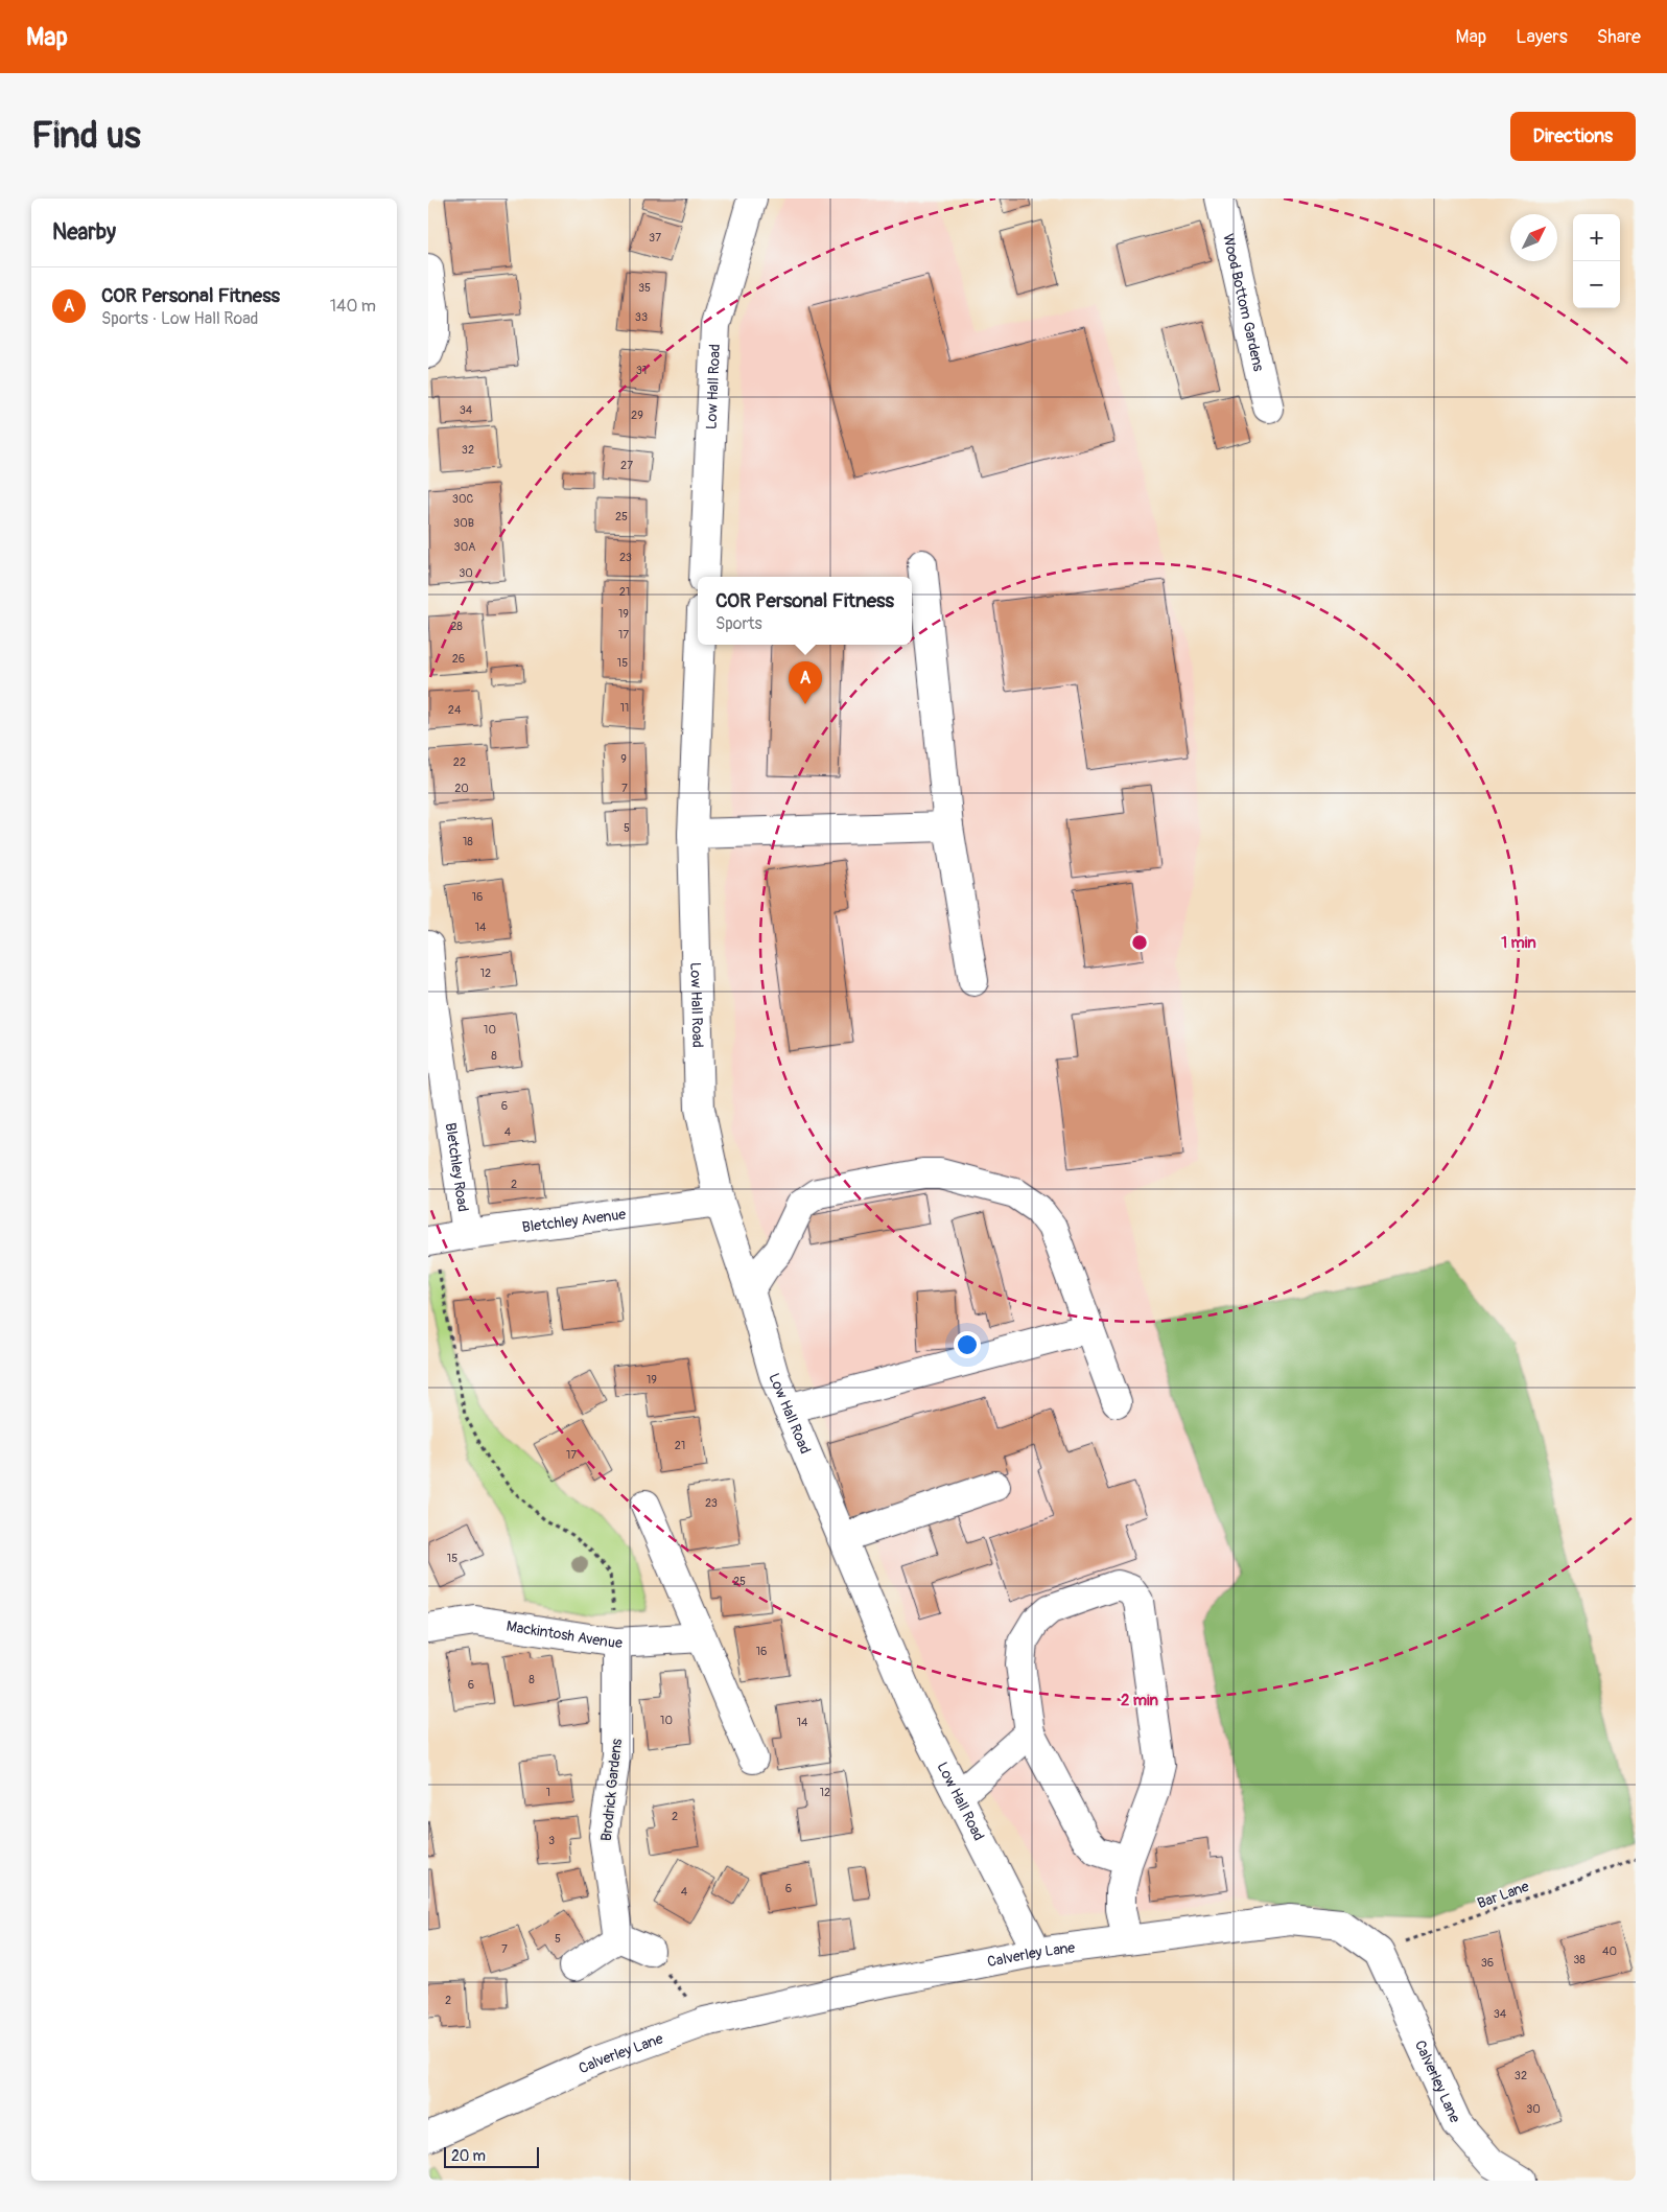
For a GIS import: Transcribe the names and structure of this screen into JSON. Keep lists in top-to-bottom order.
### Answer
{
  "streets": {
    "street": [
      "Wood Bottom Gardens",
      "Low Hall Road",
      "Bletchley Road",
      "Bletchley Avenue",
      "Mackintosh Avenue",
      "Brodrick Gardens",
      "Calverley Lane"
    ],
    "path": ["Bar Lane"]
  },
  "crossings": [
    ["Low Hall Road", "Bletchley Avenue"],
    ["Low Hall Road", "Calverley Lane"],
    ["Bletchley Road", "Bletchley Avenue"],
    ["Mackintosh Avenue", "Brodrick Gardens"],
    ["Bar Lane", "Calverley Lane"]
  ],
  "house_numbers": [
    "37",
    "35",
    "33",
    "31",
    "34",
    "29",
    "32",
    "27",
    "30C",
    "25",
    "30B",
    "30A",
    "23",
    "30",
    "21",
    "19",
    "28",
    "17",
    "26",
    "15",
    "11",
    "24",
    "9",
    "22",
    "20",
    "7",
    "5",
    "18",
    "16",
    "14",
    "12",
    "10",
    "8",
    "6",
    "4",
    "2",
    "19",
    "21",
    "17",
    "23",
    "15",
    "25",
    "16",
    "8",
    "6",
    "10",
    "14",
    "1",
    "12",
    "2",
    "3",
    "6",
    "4",
    "5",
    "7",
    "40",
    "38",
    "36",
    "2",
    "34",
    "32",
    "30"
  ],
  "scale_bar": "20 m",
  "north": "top right",
  "page": {
    "header": "Map",
    "nav": ["Map", "Layers", "Share"],
    "buttons": "Directions",
    "title": "Find us",
    "heading": "Nearby",
    "map_buttons": ["+", "−"],
    "list": [
      {
        "mark": "A",
        "name": "COR Personal Fitness",
        "note": "Sports · Low Hall Road",
        "value": "140 m"
      }
    ],
    "popup": ["COR Personal Fitness", "Sports"],
    "pins": "A",
    "scale": "20 m"
  },
  "rings": ["1 min", "2 min"]
}
